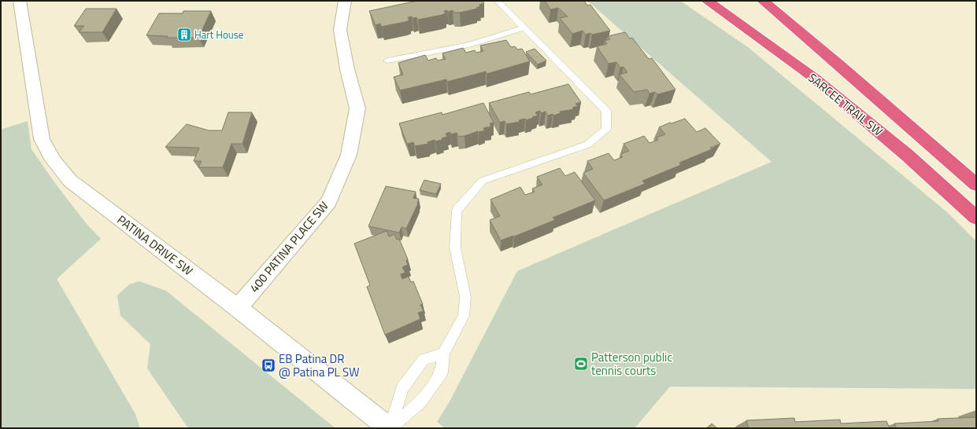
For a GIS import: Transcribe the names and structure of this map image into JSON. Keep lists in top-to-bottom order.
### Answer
{
  "streets": {
    "highway": ["SARCEE TRAIL SW"],
    "street": ["PATINA DRIVE SW", "400 PATINA PLACE SW"]
  },
  "crossings": [
    ["PATINA DRIVE SW", "400 PATINA PLACE SW"]
  ],
  "places": {
    "building": ["Hart House"],
    "sports": ["Patterson public tennis courts"],
    "bus stop": ["EB Patina DR @ Patina PL SW"]
  }
}
